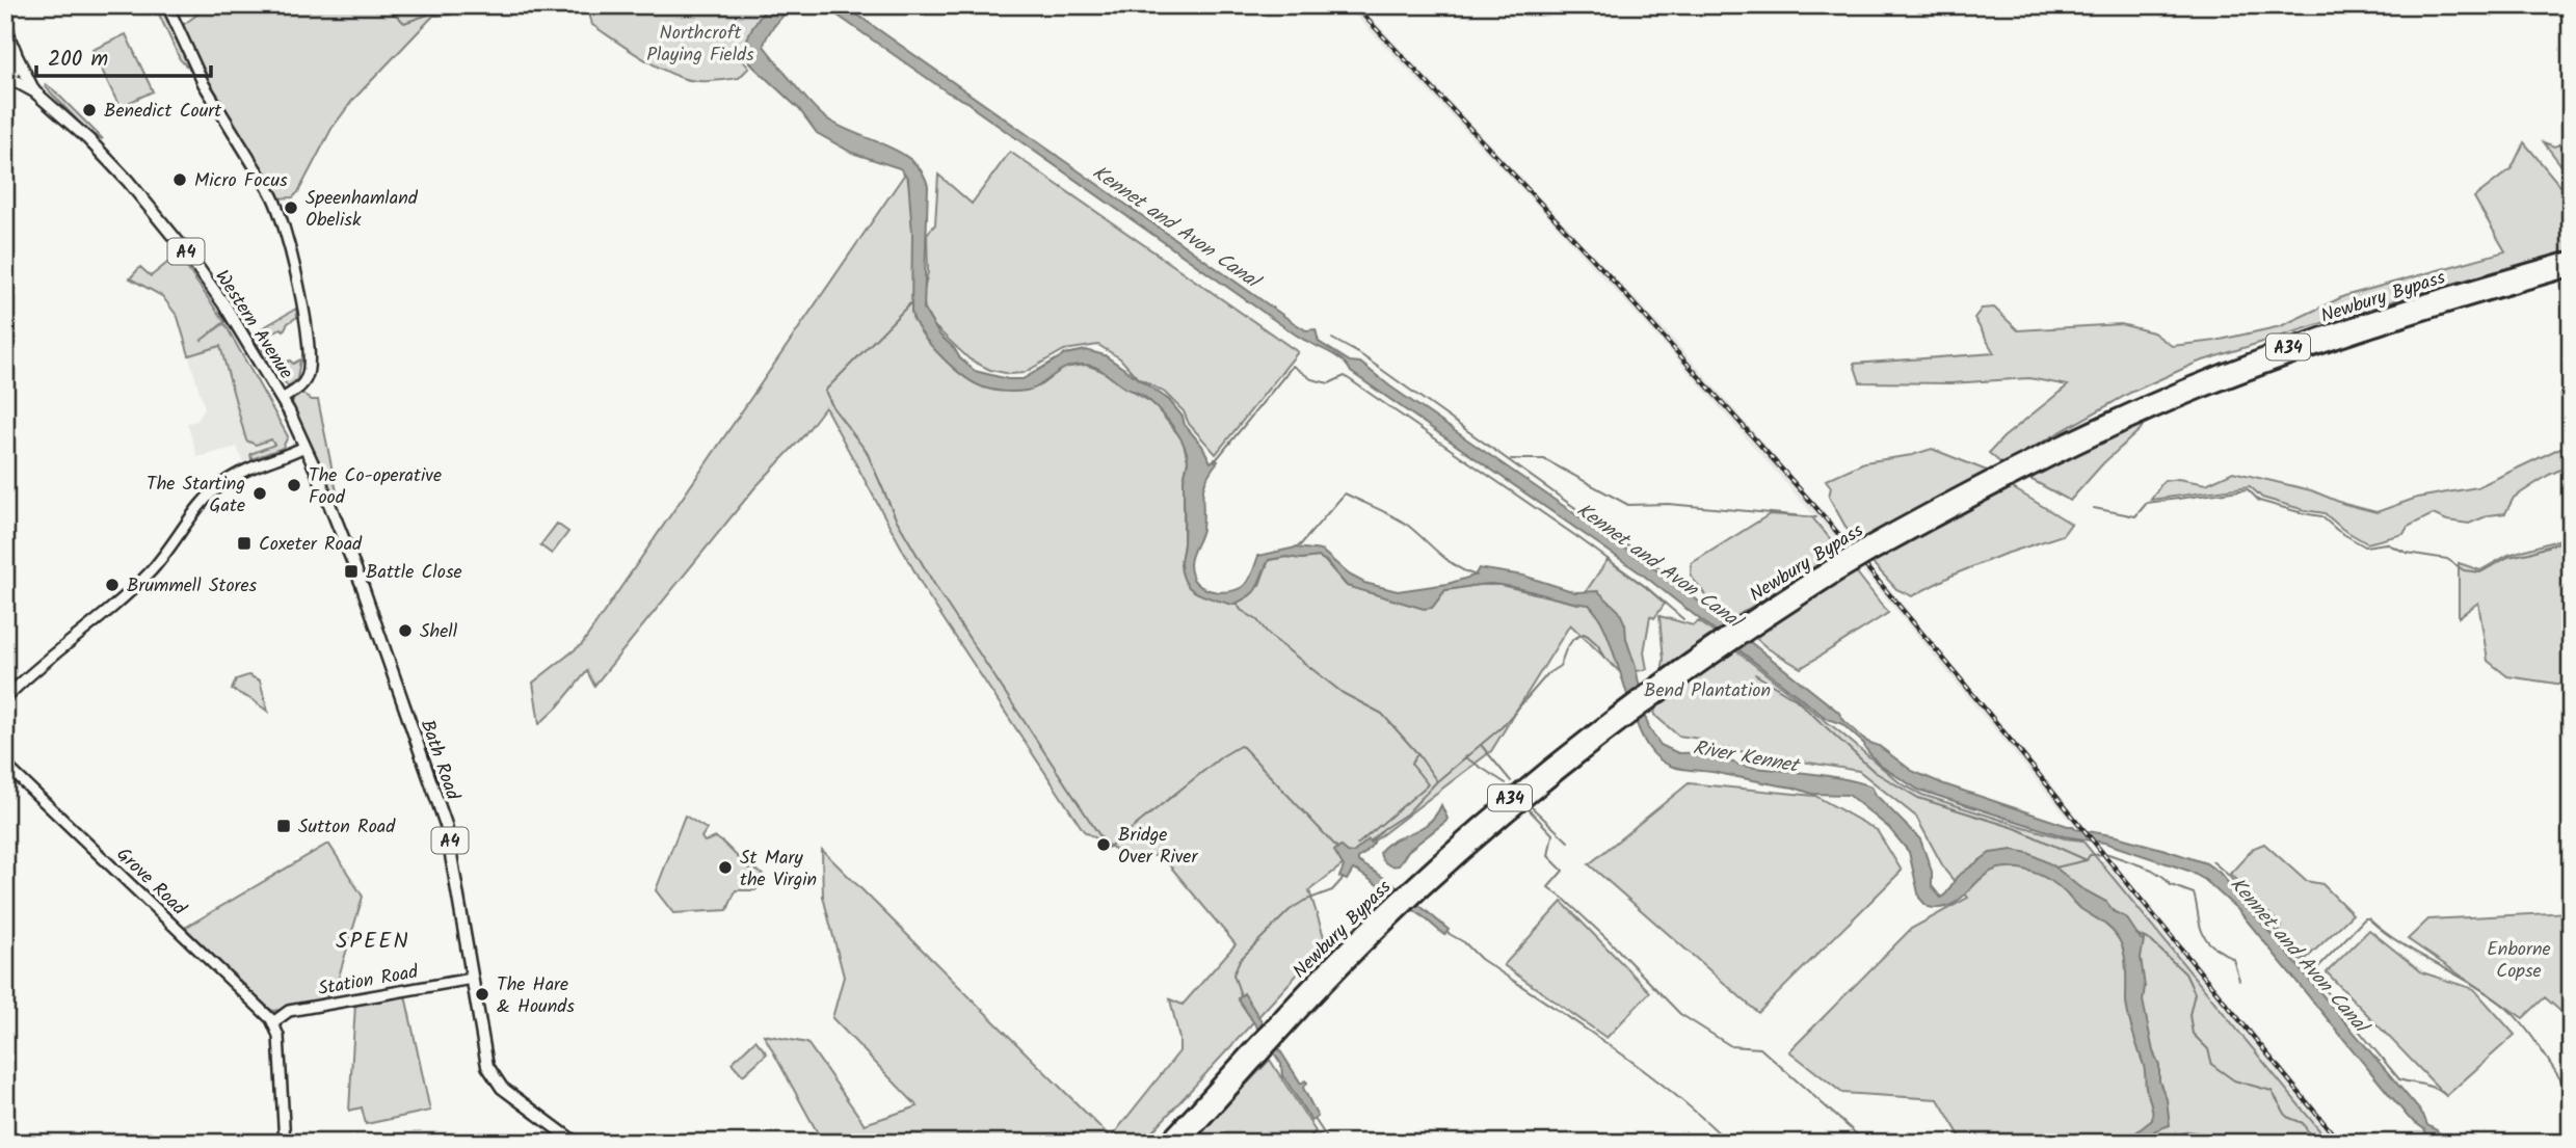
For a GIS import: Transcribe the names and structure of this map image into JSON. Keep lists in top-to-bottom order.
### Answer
{
  "streets": {
    "highway": ["Newbury Bypass", "A34"],
    "main road": ["A4", "Western Avenue", "Bath Road"],
    "street": ["Grove Road", "Station Road"]
  },
  "crossings": [
    ["A4", "Western Avenue"],
    ["Western Avenue", "Bath Road"],
    ["Bath Road", "Station Road"],
    ["Grove Road", "Station Road"]
  ],
  "districts": ["SPEEN"],
  "water": ["Kennet and Avon Canal", "River Kennet"],
  "parks": ["Northcroft Playing Fields", "Bend Plantation", "Enborne Copse"],
  "places": {
    "other": [
      "Benedict Court",
      "Micro Focus",
      "Speenhamland Obelisk",
      "The Co-operative Food",
      "The Starting Gate",
      "Brummell Stores",
      "Shell",
      "Bridge Over River",
      "St Mary the Virgin",
      "The Hare & Hounds"
    ],
    "transit": ["Coxeter Road", "Battle Close", "Sutton Road"]
  },
  "scale_bar": "200 m"
}
